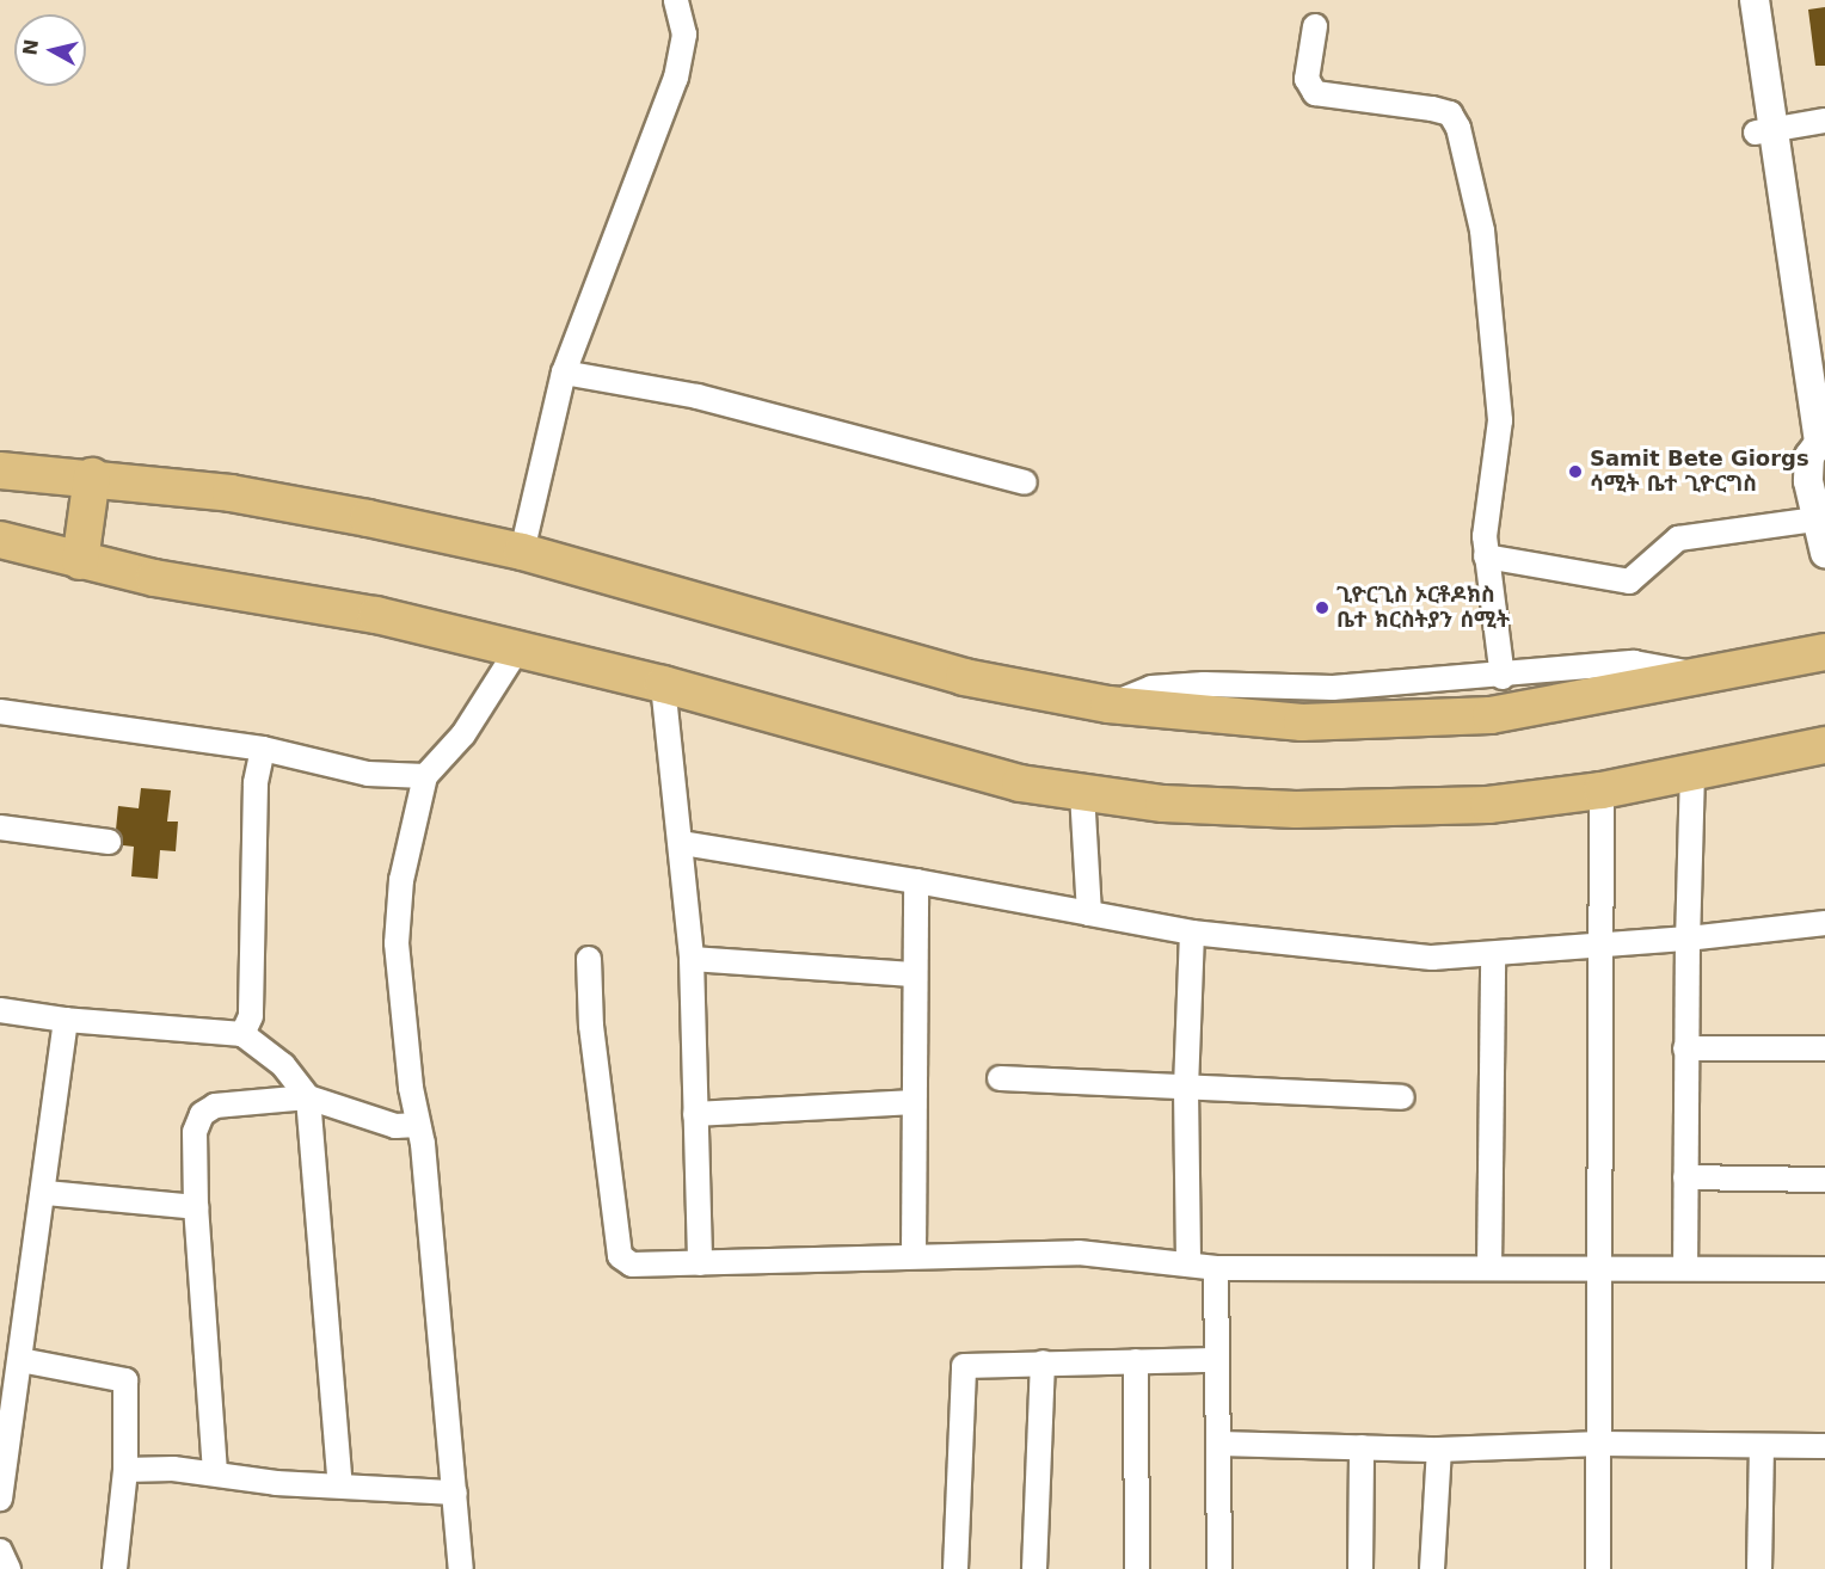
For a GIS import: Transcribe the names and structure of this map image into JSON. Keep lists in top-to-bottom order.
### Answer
{
  "places": ["Samit Bete Giorgs ሳሚት ቤተ ጊዮርግስ", "ጊዮርጊስ ኦርቶዶክስ ቤተ ክርስትያን ሰሚት"],
  "north": "left"
}
